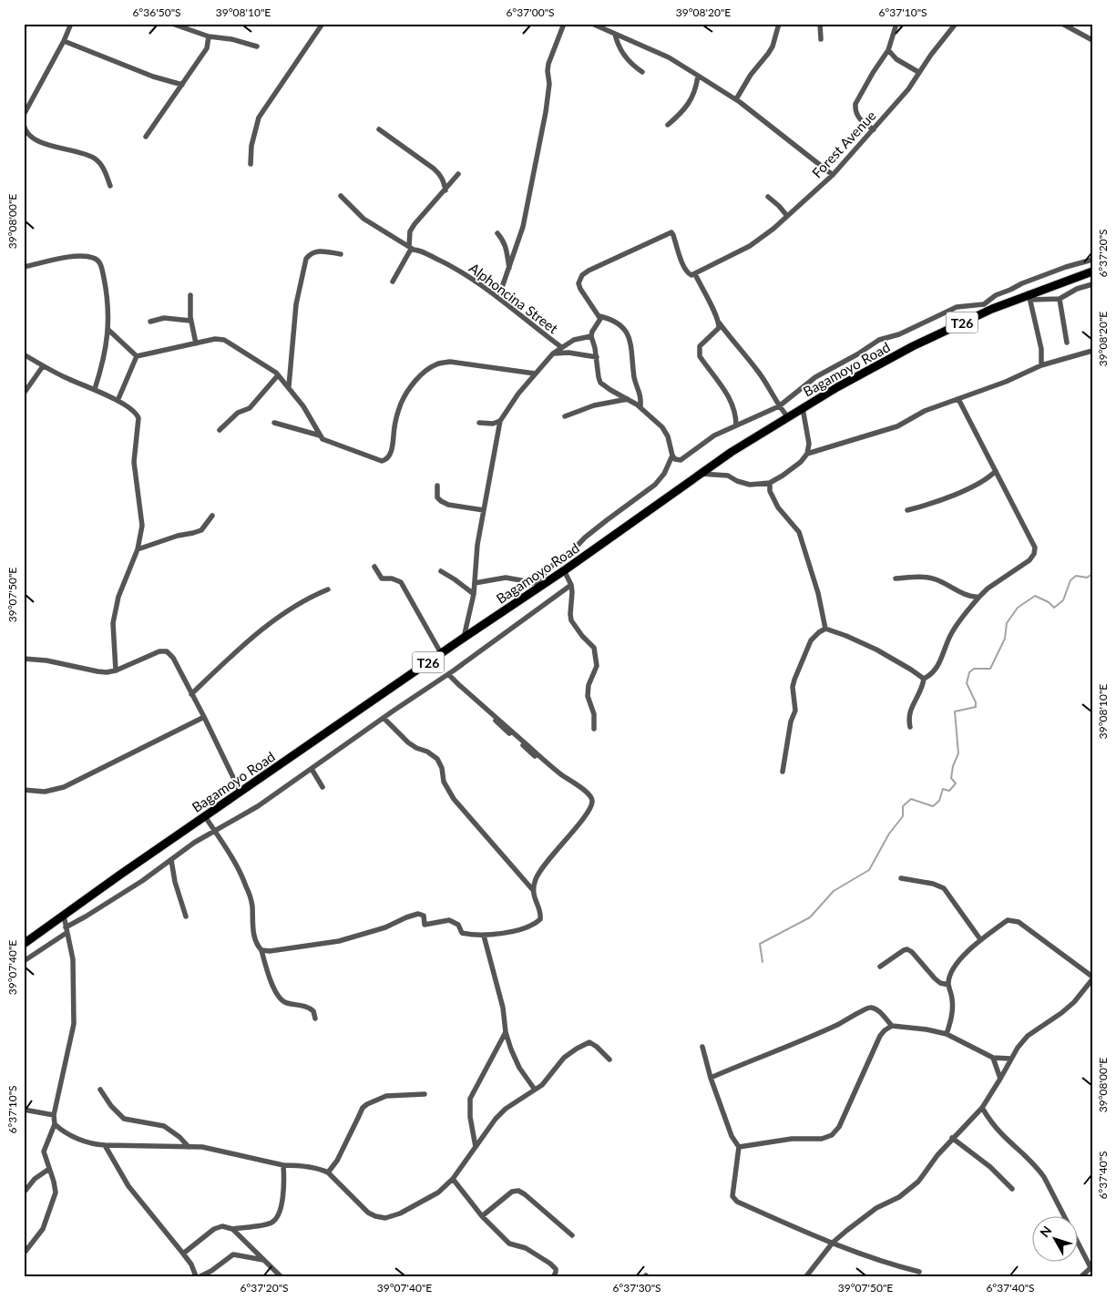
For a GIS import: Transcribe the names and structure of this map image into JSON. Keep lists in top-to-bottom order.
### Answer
{
  "streets": {
    "highway": ["T26", "Bagamoyo Road"],
    "street": ["Forest Avenue", "Alphoncina Street"]
  },
  "north": "top left",
  "coordinates": [
    "6°36'50\"S",
    "39°08'10\"E",
    "6°37'00\"S",
    "39°08'20\"E",
    "6°37'10\"S",
    "39°08'00\"E",
    "6°37'20\"S",
    "39°07'50\"E",
    "39°07'40\"E",
    "6°37'40\"S",
    "6°37'30\"S"
  ]
}
